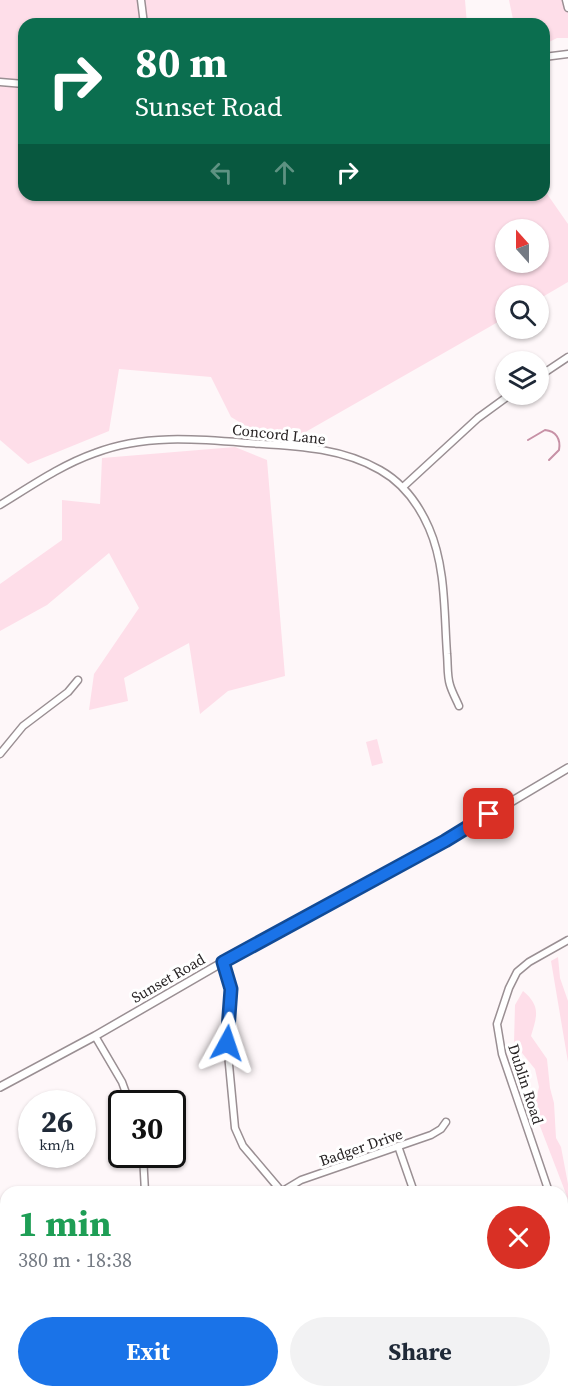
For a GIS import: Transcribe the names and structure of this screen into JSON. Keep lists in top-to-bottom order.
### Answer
{
  "streets": {
    "street": [
      "Concord Lane",
      "Sunset Road",
      "Dublin Road",
      "Badger Drive"
    ]
  },
  "north": "top",
  "page": {
    "turn": ["80 m", "Sunset Road"],
    "speed": "26 km/h",
    "limit": "30",
    "heading": ["1 min", "380 m · 18:38"],
    "buttons": ["Exit", "Share"]
  }
}
